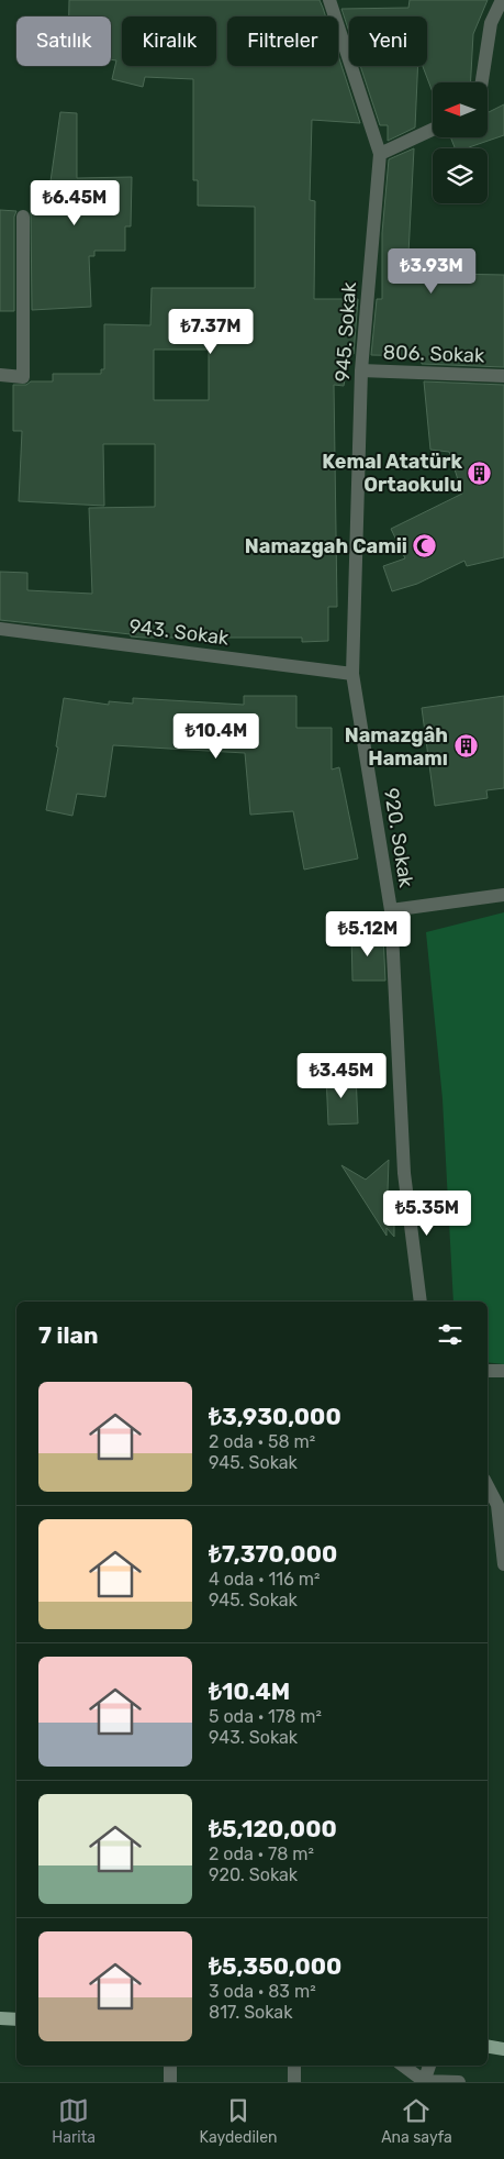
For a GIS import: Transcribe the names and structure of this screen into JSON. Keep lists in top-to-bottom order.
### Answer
{
  "streets": {
    "street": [
      "945. Sokak",
      "806. Sokak",
      "943. Sokak",
      "920. Sokak"
    ]
  },
  "crossings": [
    ["945. Sokak", "806. Sokak"],
    ["945. Sokak", "943. Sokak"],
    ["945. Sokak", "920. Sokak"],
    ["943. Sokak", "920. Sokak"]
  ],
  "places": {
    "building": ["Kemal Atatürk Ortaokulu", "Namazgâh Hamamı"],
    "mosque": ["Namazgah Camii"]
  },
  "north": "left",
  "page": {
    "chip": [
      "Satılık",
      "Kiralık",
      "Filtreler",
      "Yeni"
    ],
    "price": [
      "₺6.45M",
      "₺3.93M",
      "₺7.37M",
      "₺10.4M",
      "₺5.12M",
      "₺3.45M",
      "₺5.35M"
    ],
    "heading": "7 ilan",
    "list": [
      {
        "name": "₺3,930,000",
        "note": "2 oda · 58 m² · 945. Sokak"
      },
      {
        "name": "₺7,370,000",
        "note": "4 oda · 116 m² · 945. Sokak"
      },
      {
        "name": "₺10.4M",
        "note": "5 oda · 178 m² · 943. Sokak"
      },
      {
        "name": "₺5,120,000",
        "note": "2 oda · 78 m² · 920. Sokak"
      },
      {
        "name": "₺5,350,000",
        "note": "3 oda · 83 m² · 817. Sokak"
      }
    ],
    "tabs": ["Harita", "Kaydedilen", "Ana sayfa"]
  }
}
